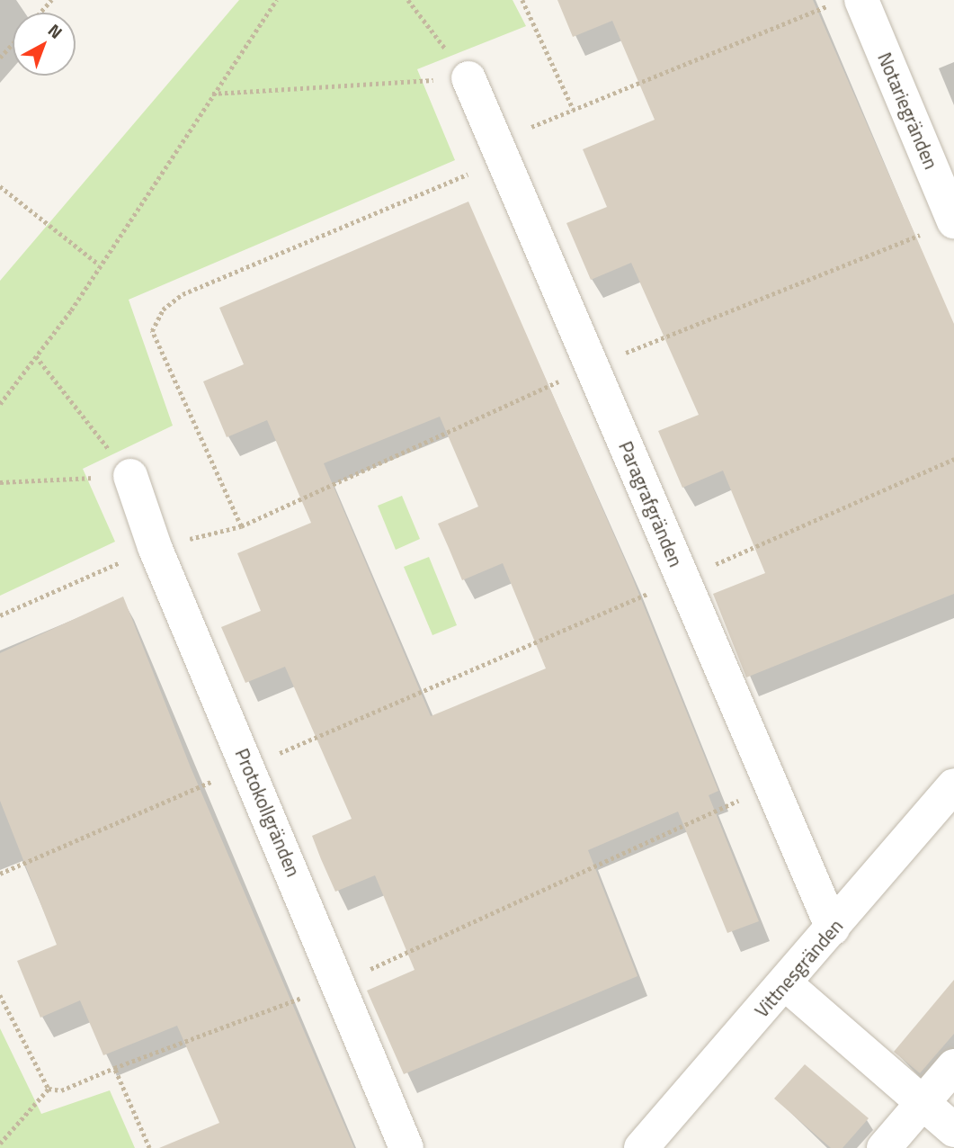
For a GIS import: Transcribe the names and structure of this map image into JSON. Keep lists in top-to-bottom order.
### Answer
{
  "streets": {
    "street": [
      "Notariegränden",
      "Paragrafgränden",
      "Protokollgränden",
      "Vittnesgränden"
    ]
  },
  "crossings": [
    ["Paragrafgränden", "Vittnesgränden"]
  ],
  "north": "top right"
}
